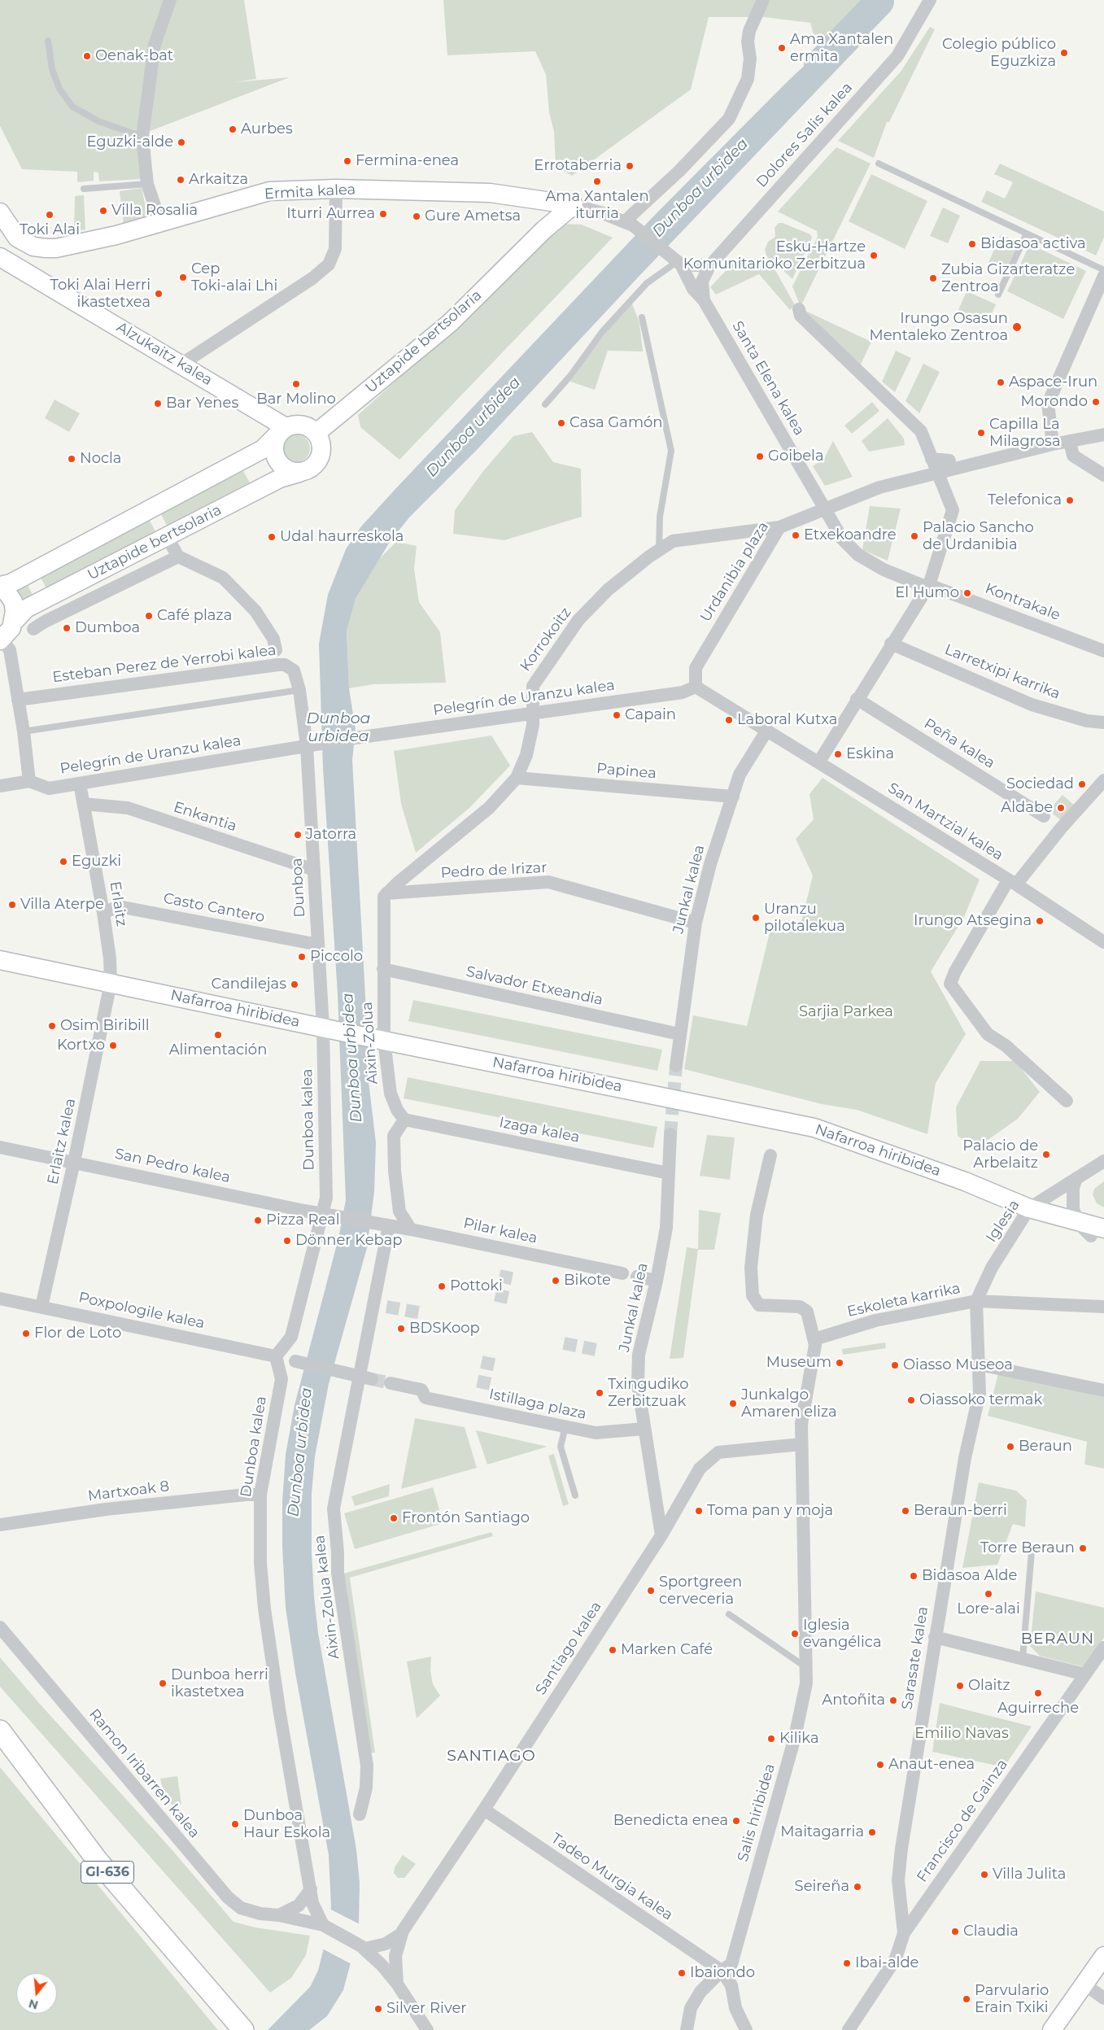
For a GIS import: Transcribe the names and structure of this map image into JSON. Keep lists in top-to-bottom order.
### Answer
{
  "streets": {
    "main road": ["GI-636"],
    "street": [
      "Dolores Salis kalea",
      "Ermita kalea",
      "Uztapide bertsolaria",
      "Alzukaitz kalea",
      "Santa Elena kalea",
      "Urdanibia plaza",
      "Kontrakale",
      "Korrokoitz",
      "Esteban Perez de Yerrobi kalea",
      "Larretxipi karrika",
      "Pelegrín de Uranzu kalea",
      "Peña kalea",
      "Papinea",
      "Enkantia",
      "San Martzial kalea",
      "Pedro de Irizar",
      "Dunboa",
      "Junkal kalea",
      "Erlaitz",
      "Casto Cantero",
      "Salvador Etxeandia",
      "Nafarroa hiribidea",
      "Aixin-Zolua",
      "Dunboa kalea",
      "Izaga kalea",
      "Erlaitz kalea",
      "San Pedro kalea",
      "Iglesia",
      "Pilar kalea",
      "Eskoleta karrika",
      "Poxpologile kalea",
      "Istillaga plaza",
      "Martxoak 8",
      "Aixin-Zolua kalea",
      "Santiago kalea",
      "Sarasate kalea",
      "Ramon Iribarren kalea",
      "Salis hiribidea",
      "Francisco de Gainza",
      "Tadeo Murgia kalea"
    ]
  },
  "crossings": [
    ["Dolores Salis kalea", "Santa Elena kalea"],
    ["Ermita kalea", "Uztapide bertsolaria"],
    ["Ermita kalea", "Santa Elena kalea"],
    ["Uztapide bertsolaria", "Alzukaitz kalea"],
    ["Santa Elena kalea", "Urdanibia plaza"],
    ["Urdanibia plaza", "Korrokoitz"],
    ["Urdanibia plaza", "Pelegrín de Uranzu kalea"],
    ["Korrokoitz", "Pelegrín de Uranzu kalea"],
    ["Korrokoitz", "Papinea"],
    ["Korrokoitz", "Pedro de Irizar"],
    ["Korrokoitz", "Aixin-Zolua"],
    ["Esteban Perez de Yerrobi kalea", "Pelegrín de Uranzu kalea"],
    ["Esteban Perez de Yerrobi kalea", "Dunboa"],
    ["Pelegrín de Uranzu kalea", "Dunboa"],
    ["Pelegrín de Uranzu kalea", "Erlaitz"],
    ["Papinea", "Junkal kalea"],
    ["Enkantia", "Dunboa"],
    ["Enkantia", "Erlaitz"],
    ["San Martzial kalea", "Junkal kalea"],
    ["Pedro de Irizar", "Junkal kalea"],
    ["Pedro de Irizar", "Aixin-Zolua"],
    ["Dunboa", "Casto Cantero"],
    ["Dunboa", "Nafarroa hiribidea"],
    ["Dunboa", "Dunboa kalea"],
    ["Junkal kalea", "Salvador Etxeandia"],
    ["Junkal kalea", "Izaga kalea"],
    ["Junkal kalea", "Istillaga plaza"],
    ["Junkal kalea", "Santiago kalea"],
    ["Erlaitz", "Casto Cantero"],
    ["Erlaitz", "Nafarroa hiribidea"],
    ["Erlaitz", "Erlaitz kalea"],
    ["Salvador Etxeandia", "Aixin-Zolua"],
    ["Nafarroa hiribidea", "Aixin-Zolua"],
    ["Nafarroa hiribidea", "Dunboa kalea"],
    ["Nafarroa hiribidea", "Erlaitz kalea"],
    ["Nafarroa hiribidea", "Iglesia"],
    ["Aixin-Zolua", "Izaga kalea"],
    ["Dunboa kalea", "San Pedro kalea"],
    ["Dunboa kalea", "Poxpologile kalea"],
    ["Dunboa kalea", "Martxoak 8"],
    ["Dunboa kalea", "Ramon Iribarren kalea"],
    ["Erlaitz kalea", "San Pedro kalea"],
    ["Erlaitz kalea", "Poxpologile kalea"],
    ["San Pedro kalea", "Pilar kalea"],
    ["Iglesia", "Eskoleta karrika"],
    ["Iglesia", "Sarasate kalea"],
    ["Pilar kalea", "Aixin-Zolua kalea"],
    ["Eskoleta karrika", "Sarasate kalea"],
    ["Santiago kalea", "Ramon Iribarren kalea"],
    ["Santiago kalea", "Salis hiribidea"],
    ["Santiago kalea", "Tadeo Murgia kalea"],
    ["Sarasate kalea", "Francisco de Gainza"],
    ["Salis hiribidea", "Tadeo Murgia kalea"]
  ],
  "districts": ["BERAUN", "SANTIAGO"],
  "water": ["Dunboa urbidea"],
  "parks": ["Sarjia Parkea", "Emilio Navas"],
  "places": [
    "Ama Xantalen ermita",
    "Colegio público Eguzkiza",
    "Oenak-bat",
    "Aurbes",
    "Eguzki-alde",
    "Fermina-enea",
    "Errotaberria",
    "Arkaitza",
    "Ama Xantalen iturria",
    "Villa Rosalia",
    "Iturri Aurrea",
    "Toki Alai",
    "Gure Ametsa",
    "Bidasoa activa",
    "Esku-Hartze Komunitarioko Zerbitzua",
    "Cep Toki-alai Lhi",
    "Zubia Gizarteratze Zentroa",
    "Toki Alai Herri ikastetxea",
    "Irungo Osasun Mentaleko Zentroa",
    "Aspace-Irun",
    "Bar Molino",
    "Morondo",
    "Bar Yenes",
    "Casa Gamón",
    "Capilla La Milagrosa",
    "Goibela",
    "Nocla",
    "Telefonica",
    "Etxekoandre",
    "Palacio Sancho de Urdanibia",
    "Udal haurreskola",
    "El Humo",
    "Café plaza",
    "Dumboa",
    "Capain",
    "Laboral Kutxa",
    "Eskina",
    "Sociedad",
    "Aldabe",
    "Jatorra",
    "Eguzki",
    "Villa Aterpe",
    "Uranzu pilotalekua",
    "Irungo Atsegina",
    "Piccolo",
    "Candilejas",
    "Osim Biribill",
    "Alimentación",
    "Kortxo",
    "Palacio de Arbelaitz",
    "Pizza Real",
    "Dönner Kebap",
    "Bikote",
    "Pottoki",
    "BDSKoop",
    "Flor de Loto",
    "Museum",
    "Oiasso Museoa",
    "Txingudiko Zerbitzuak",
    "Oiassoko termak",
    "Junkalgo Amaren eliza",
    "Beraun",
    "Toma pan y moja",
    "Beraun-berri",
    "Frontón Santiago",
    "Torre Beraun",
    "Bidasoa Alde",
    "Sportgreen cerveceria",
    "Lore-alai",
    "Iglesia evangélica",
    "Marken Café",
    "Dunboa herri ikastetxea",
    "Olaitz",
    "Aguirreche",
    "Antoñita",
    "Kilika",
    "Anaut-enea",
    "Benedicta enea",
    "Dunboa Haur Eskola",
    "Maitagarria",
    "Villa Julita",
    "Seireña",
    "Claudia",
    "Ibai-alde",
    "Ibaiondo",
    "Parvulario Erain Txiki",
    "Silver River"
  ],
  "north": "bottom"
}
